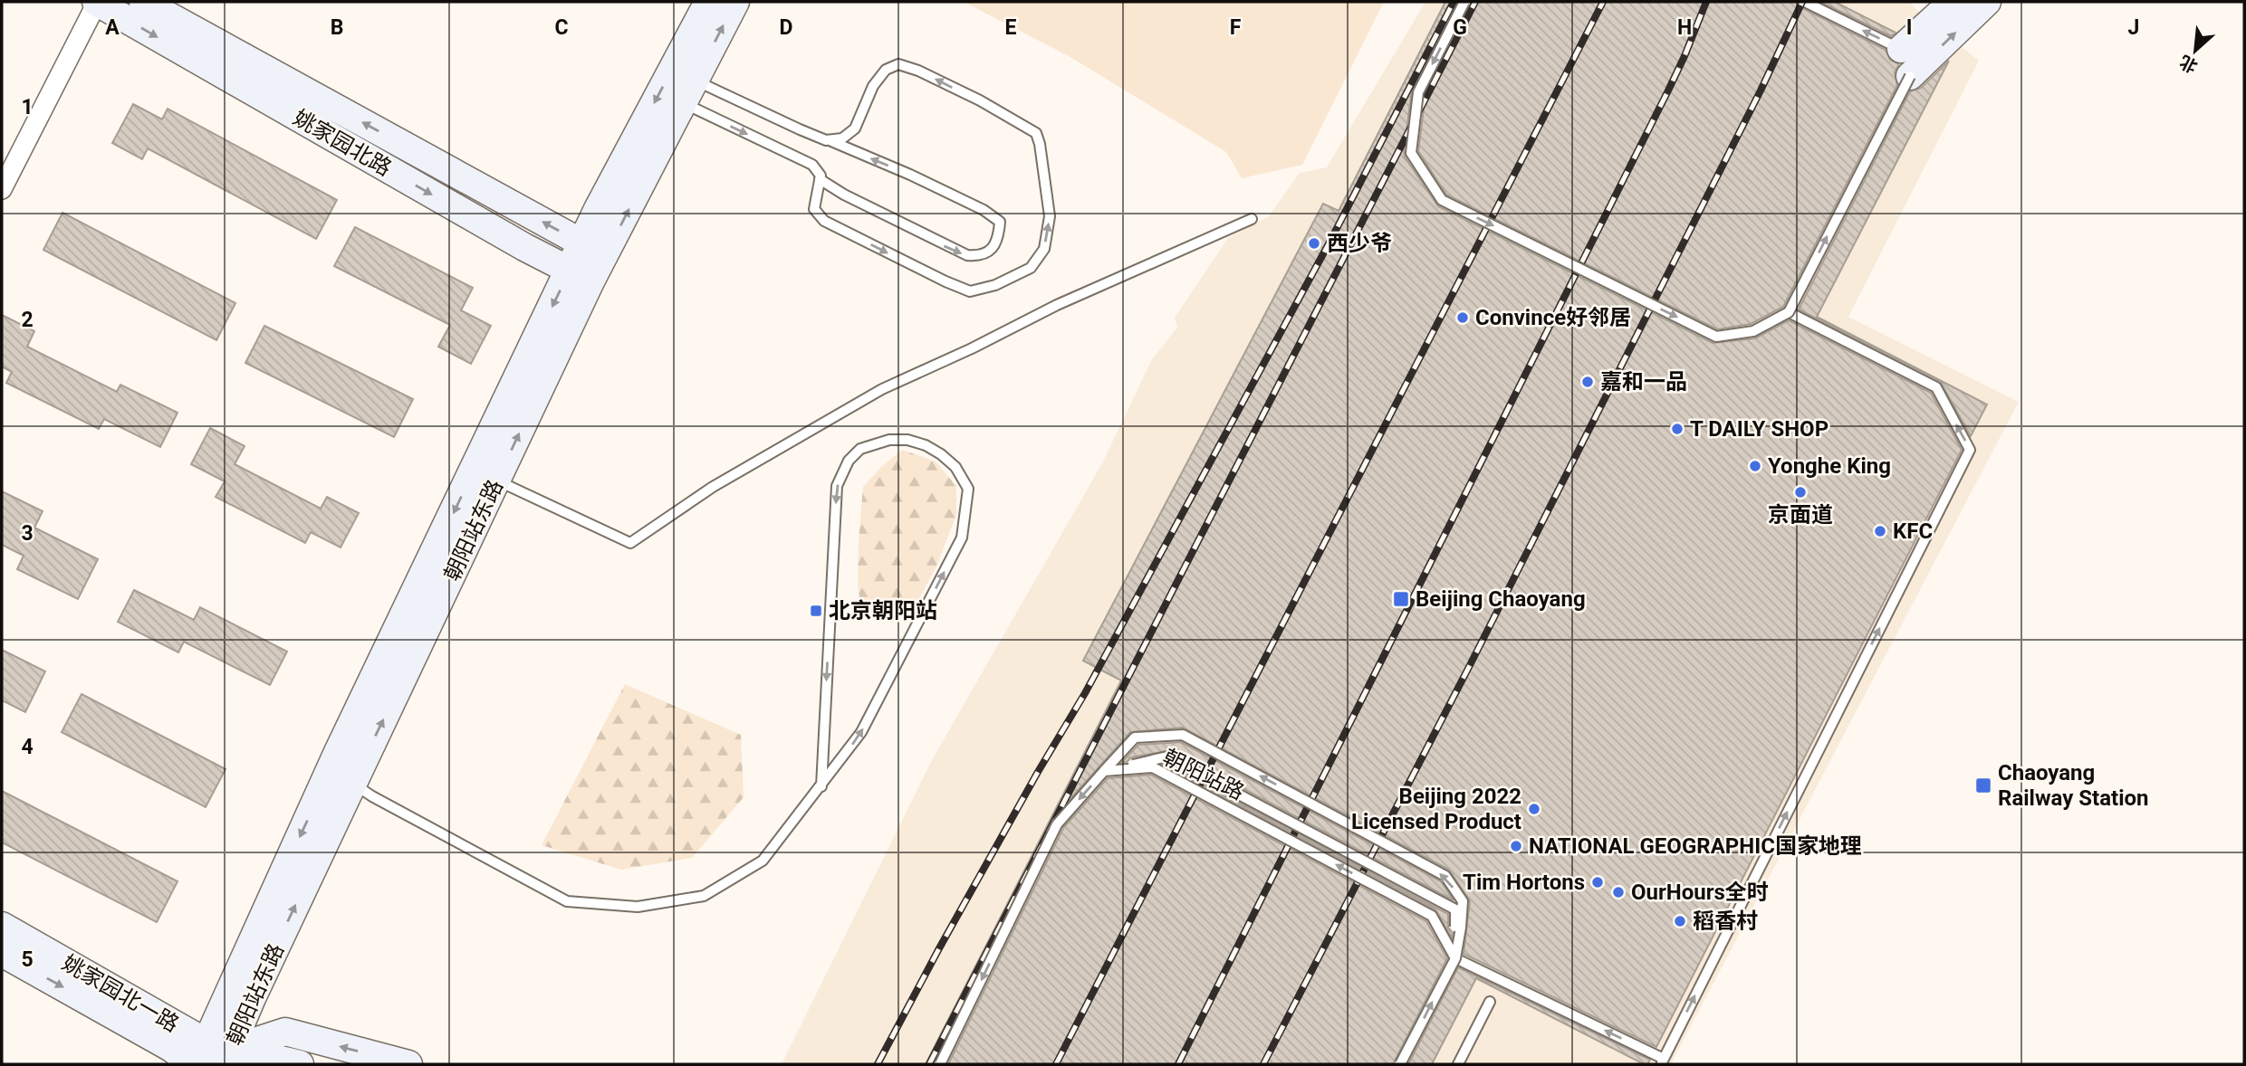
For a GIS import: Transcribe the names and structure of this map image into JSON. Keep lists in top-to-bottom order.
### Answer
{
  "streets": {
    "main road": ["姚家园北路", "朝阳站东路", "姚家园北一路"],
    "lane": ["朝阳站路"]
  },
  "crossings": [
    ["姚家园北路", "朝阳站东路"],
    ["朝阳站东路", "姚家园北一路"]
  ],
  "places": {
    "other": [
      "西少爷",
      "Convince好邻居",
      "嘉和一品",
      "T DAILY SHOP",
      "Yonghe King",
      "京面道",
      "KFC",
      "Beijing 2022 Licensed Product",
      "NATIONAL GEOGRAPHIC国家地理",
      "Tim Hortons",
      "OurHours全时",
      "稻香村"
    ],
    "transit": ["Beijing Chaoyang", "北京朝阳站", "Chaoyang Railway Station"]
  },
  "north": "bottom left",
  "grid": {
    "columns": [
      "A",
      "B",
      "C",
      "D",
      "E",
      "F",
      "G",
      "H",
      "I",
      "J"
    ],
    "rows": [
      "1",
      "2",
      "3",
      "4",
      "5"
    ]
  }
}
